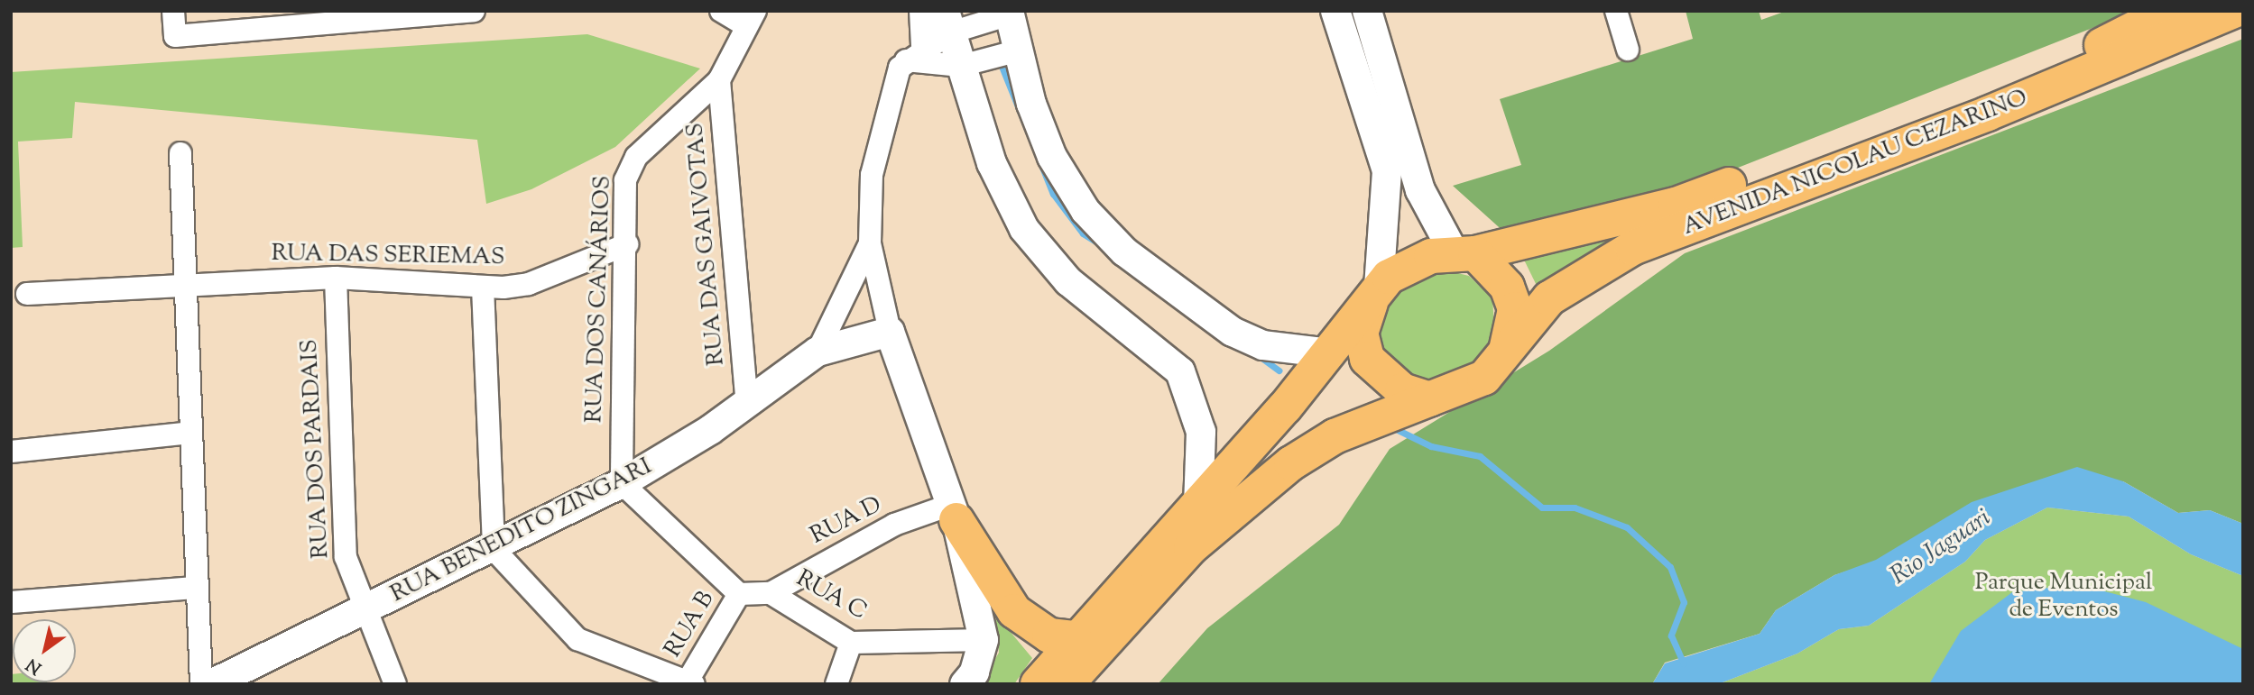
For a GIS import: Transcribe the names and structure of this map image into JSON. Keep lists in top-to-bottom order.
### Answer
{
  "streets": {
    "main road": ["AVENIDA NICOLAU CEZARINO"],
    "street": [
      "RUA DAS GAIVOTAS",
      "RUA DAS SERIEMAS",
      "RUA DOS CANÁRIOS",
      "RUA DOS PARDAIS",
      "RUA D",
      "RUA BENEDITO ZINGARI",
      "RUA C",
      "RUA B"
    ]
  },
  "crossings": [
    ["RUA DAS GAIVOTAS", "RUA DOS CANÁRIOS"],
    ["RUA DAS GAIVOTAS", "RUA BENEDITO ZINGARI"],
    ["RUA DAS SERIEMAS", "RUA DOS CANÁRIOS"],
    ["RUA DAS SERIEMAS", "RUA DOS PARDAIS"],
    ["RUA DOS CANÁRIOS", "RUA BENEDITO ZINGARI"],
    ["RUA DOS PARDAIS", "RUA BENEDITO ZINGARI"],
    ["RUA D", "RUA C"],
    ["RUA C", "RUA B"]
  ],
  "water": ["Rio Jaguari"],
  "parks": ["Parque Municipal de Eventos"],
  "north": "bottom left"
}
